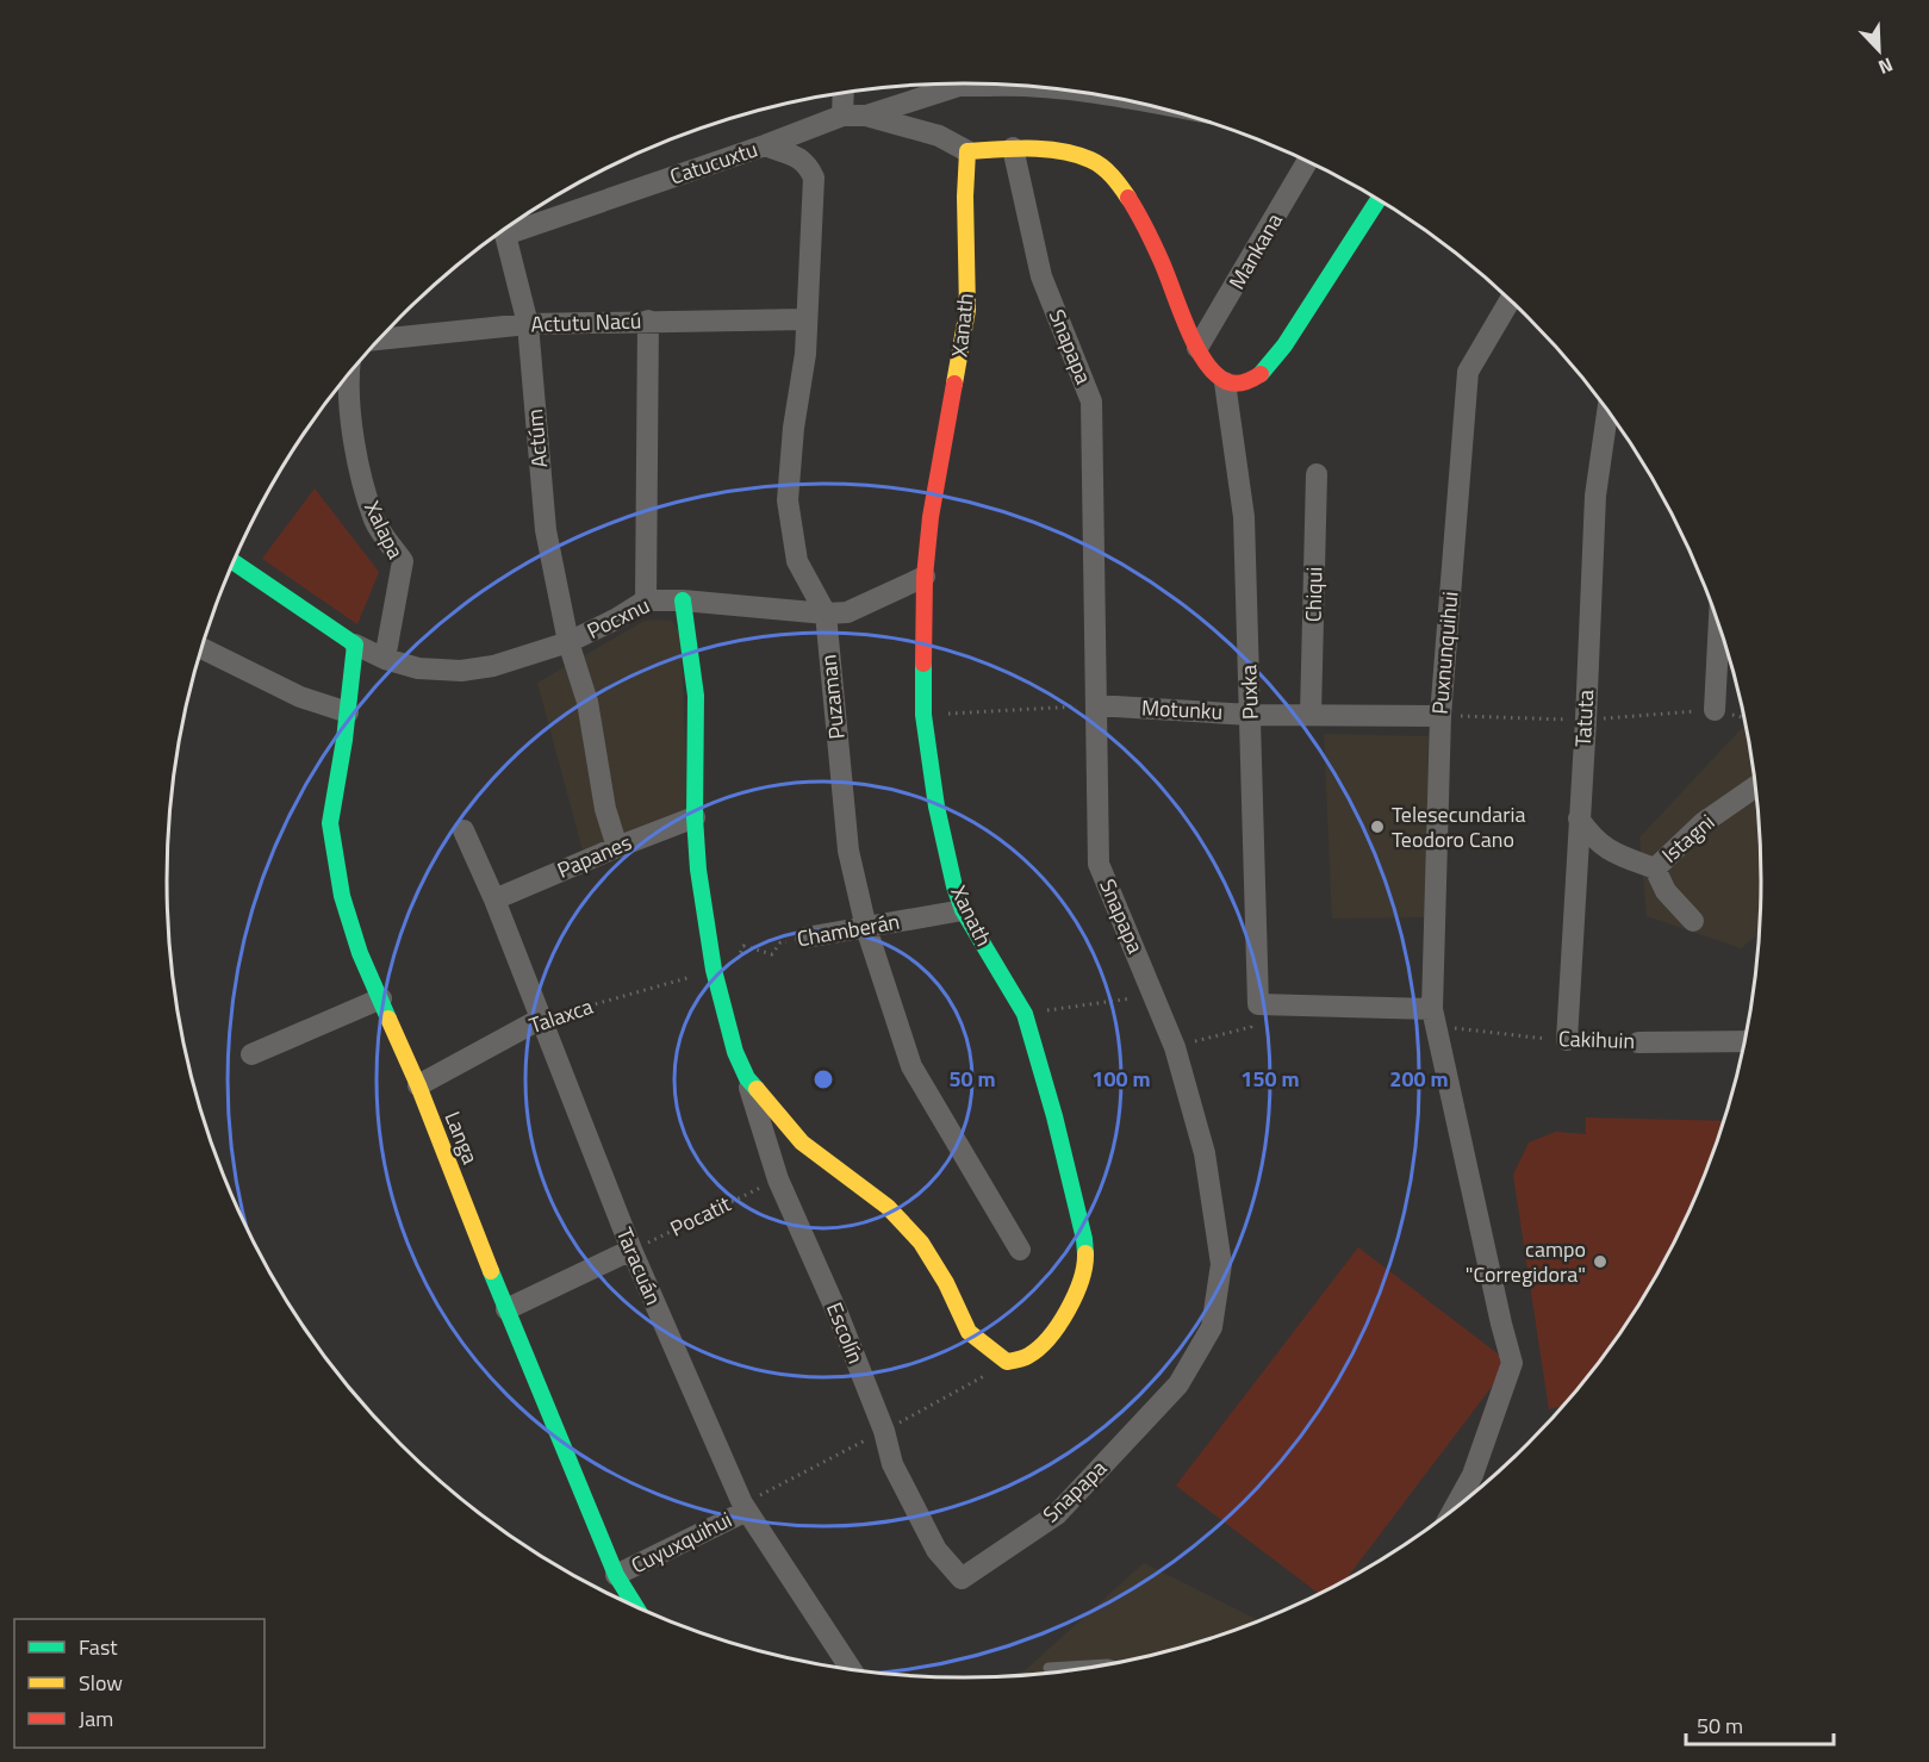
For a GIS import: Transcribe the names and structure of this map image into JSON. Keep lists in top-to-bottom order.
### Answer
{
  "streets": {
    "street": [
      "Catucuxtu",
      "Mankana",
      "Actutu Nacú",
      "Xanath",
      "Snapapa",
      "Actúm",
      "Xalapa",
      "Chiqui",
      "Pocxnu",
      "Puxnunquihui",
      "Puxka",
      "Puzaman",
      "Motunku",
      "Tatuta",
      "Istagni",
      "Papanes",
      "Chamberán",
      "Talaxca",
      "Cakihuin",
      "Langa",
      "Taracuán",
      "Escolín",
      "Cuyuxquihui"
    ],
    "path": ["Pocatit"]
  },
  "crossings": [
    ["Catucuxtu", "Xanath"],
    ["Catucuxtu", "Actúm"],
    ["Catucuxtu", "Puzaman"],
    ["Actutu Nacú", "Actúm"],
    ["Actutu Nacú", "Puzaman"],
    ["Xanath", "Pocxnu"],
    ["Xanath", "Papanes"],
    ["Xanath", "Chamberán"],
    ["Xanath", "Talaxca"],
    ["Xanath", "Escolín"],
    ["Snapapa", "Motunku"],
    ["Snapapa", "Escolín"],
    ["Actúm", "Pocxnu"],
    ["Xalapa", "Pocxnu"],
    ["Chiqui", "Motunku"],
    ["Pocxnu", "Puzaman"],
    ["Pocxnu", "Langa"],
    ["Puxnunquihui", "Motunku"],
    ["Puxnunquihui", "Cakihuin"],
    ["Puxka", "Motunku"],
    ["Puzaman", "Chamberán"],
    ["Tatuta", "Istagni"],
    ["Tatuta", "Cakihuin"],
    ["Papanes", "Taracuán"],
    ["Talaxca", "Langa"],
    ["Talaxca", "Taracuán"],
    ["Langa", "Cuyuxquihui"],
    ["Pocatit", "Taracuán"],
    ["Pocatit", "Escolín"],
    ["Taracuán", "Cuyuxquihui"]
  ],
  "places": ["Telesecundaria Teodoro Cano", "campo \"Corregidora\""],
  "legend": ["Fast", "Slow", "Jam"],
  "scale_bar": "50 m",
  "north": "bottom right",
  "rings": [
    "50 m",
    "100 m",
    "150 m",
    "200 m"
  ]
}
